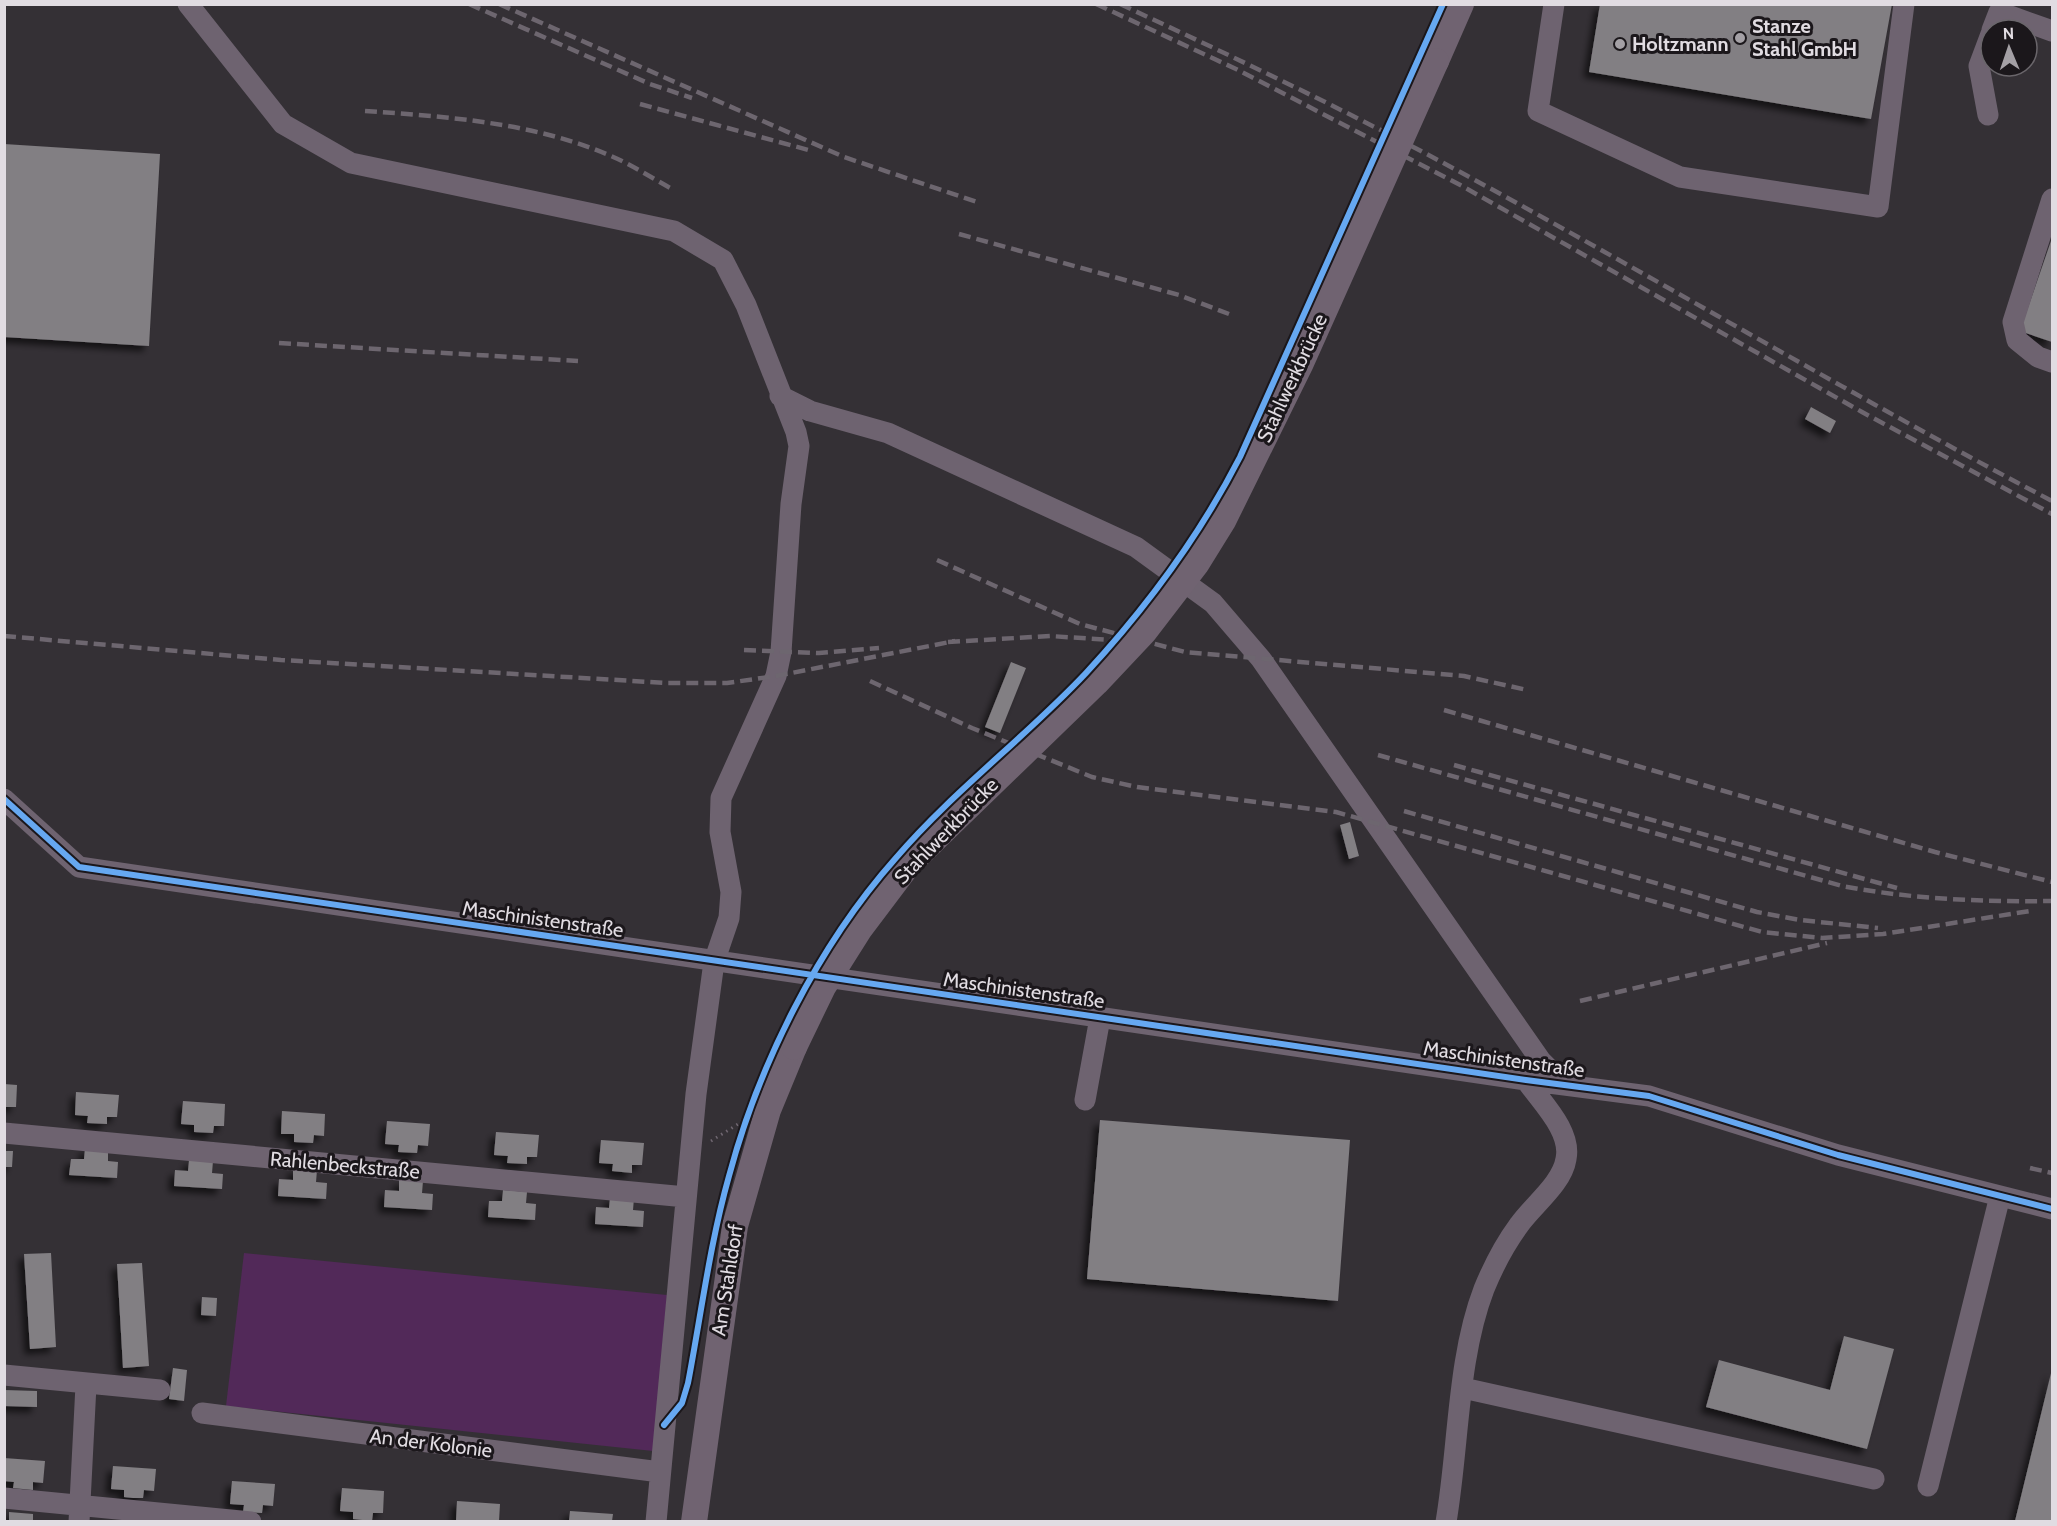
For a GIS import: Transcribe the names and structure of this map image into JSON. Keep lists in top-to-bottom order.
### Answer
{
  "streets": {
    "main road": ["Stahlwerkbrücke", "Am Stahldorf"],
    "street": ["Maschinistenstraße", "Rahlenbeckstraße", "An der Kolonie"]
  },
  "crossings": [
    ["Stahlwerkbrücke", "Am Stahldorf"]
  ],
  "places": ["Stanze Stahl GmbH", "Holtzmann"],
  "north": "top"
}
